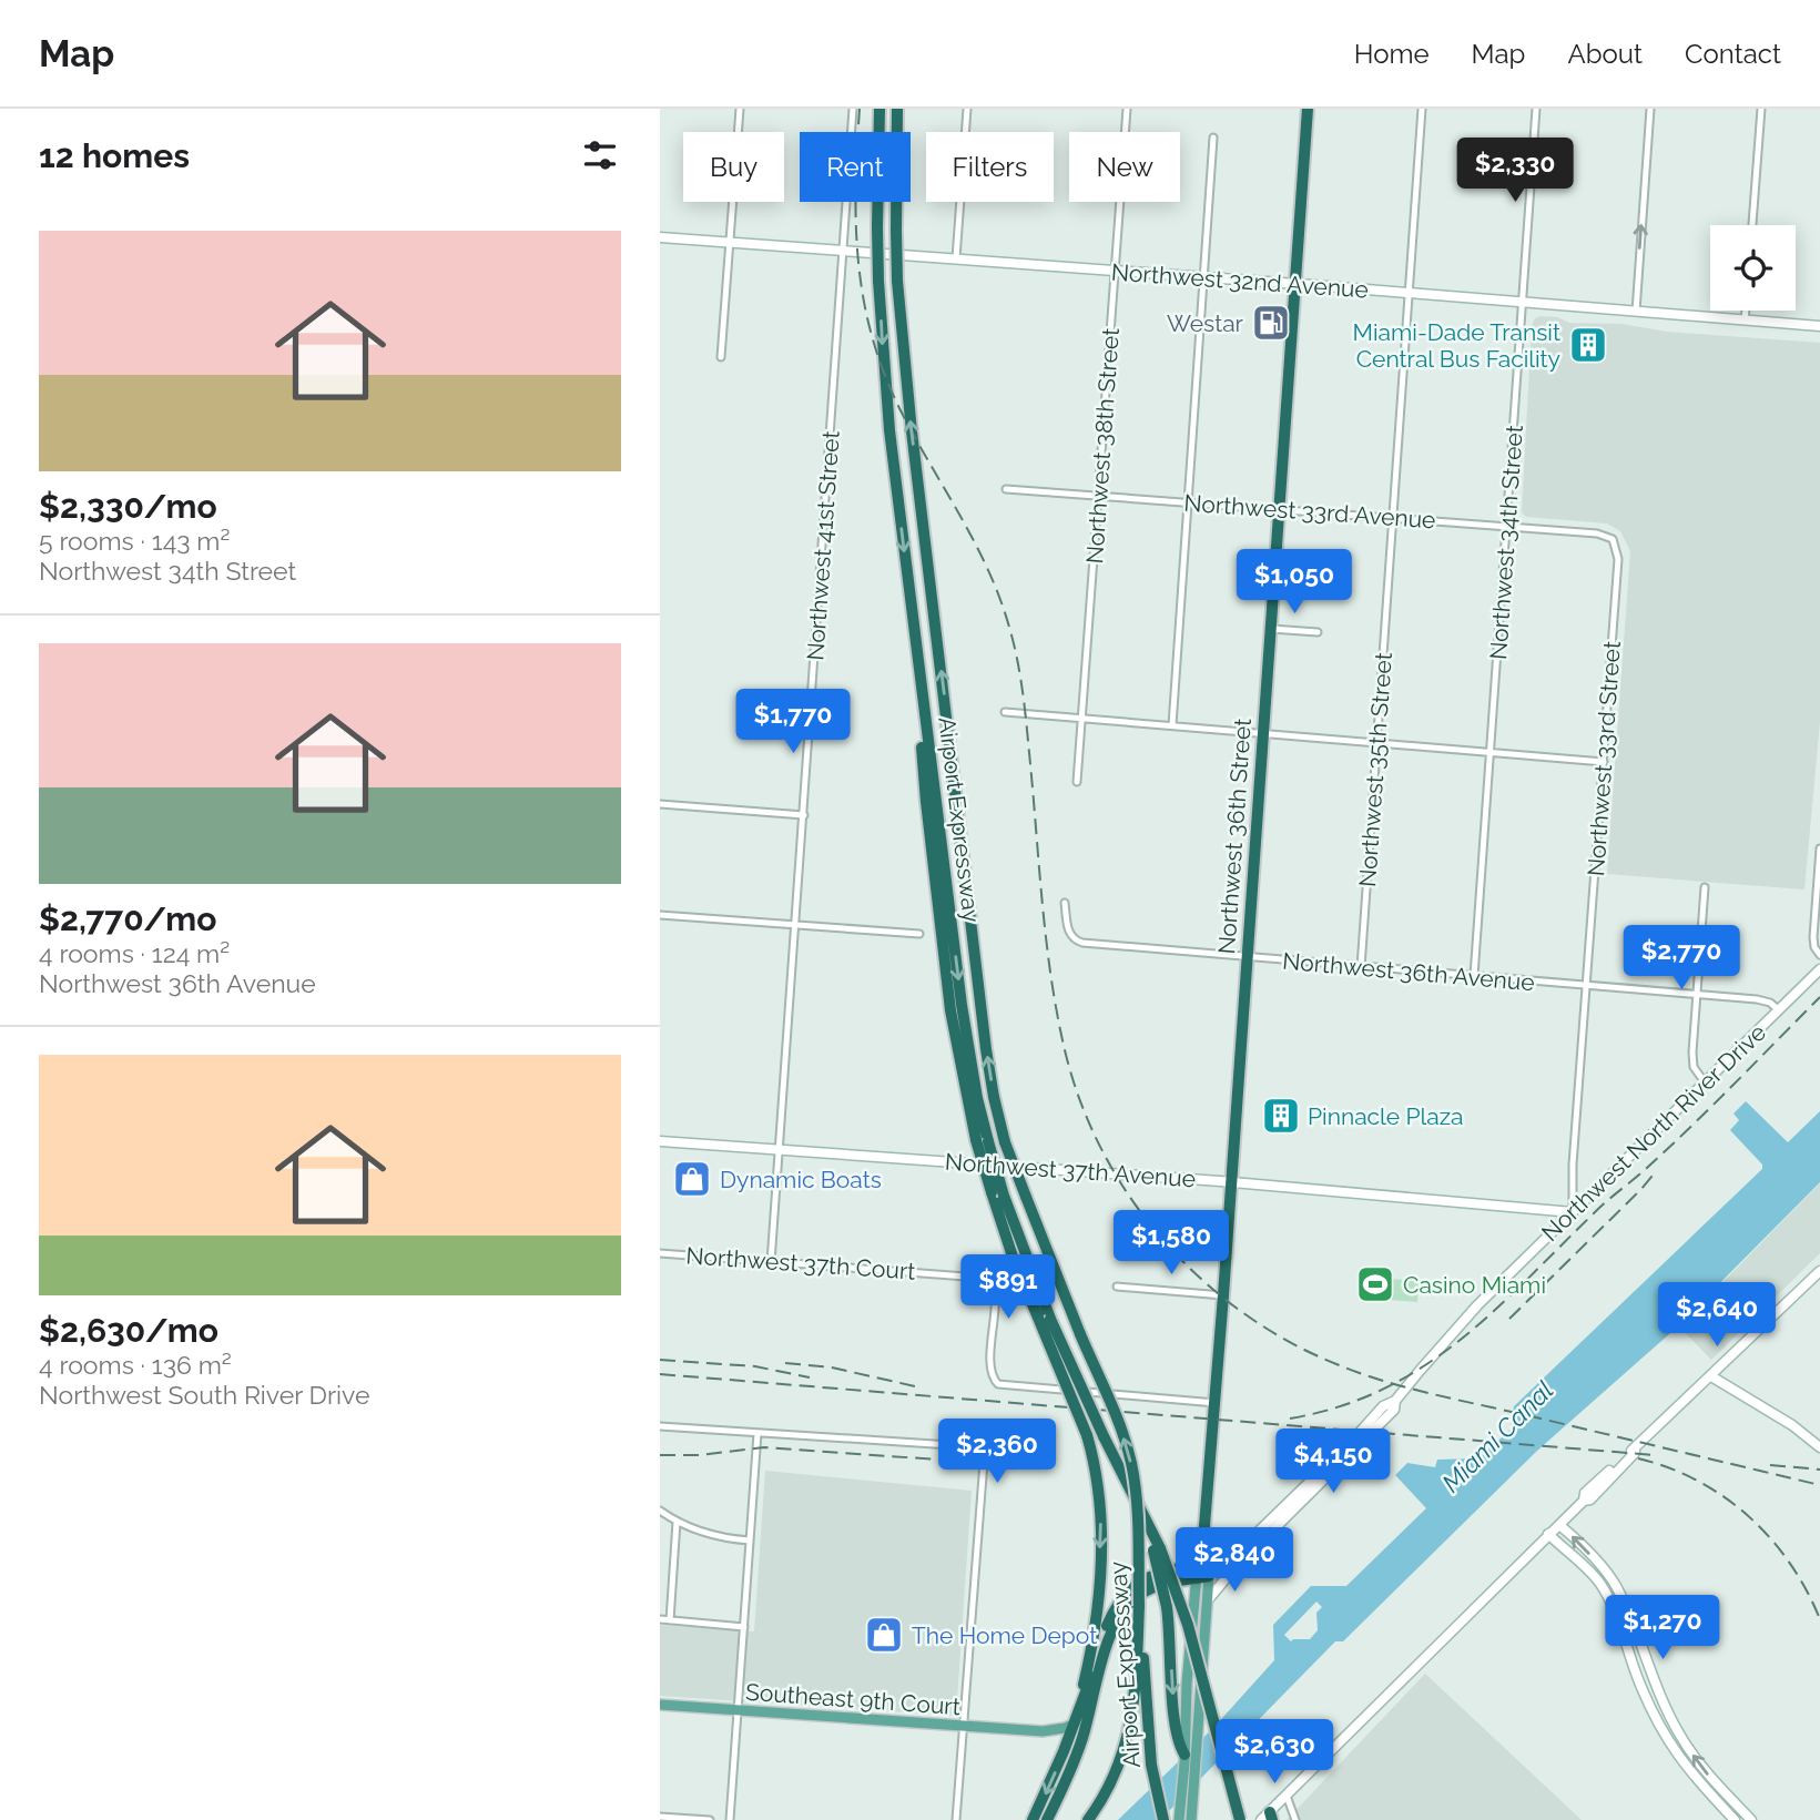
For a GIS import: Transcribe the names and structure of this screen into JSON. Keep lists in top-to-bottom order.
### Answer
{
  "streets": {
    "highway": ["Airport Expressway", "Northwest 36th Street"],
    "main road": ["Southeast 9th Court"],
    "street": [
      "Northwest 32nd Avenue",
      "Northwest 38th Street",
      "Northwest 33rd Avenue",
      "Northwest 34th Street",
      "Northwest 41st Street",
      "Northwest 33rd Street",
      "Northwest 35th Street",
      "Northwest 36th Avenue",
      "Northwest North River Drive",
      "Northwest 37th Avenue",
      "Northwest 37th Court"
    ]
  },
  "crossings": [
    ["Northwest 32nd Avenue", "Northwest 38th Street"],
    ["Northwest 32nd Avenue", "Northwest 34th Street"],
    ["Northwest 32nd Avenue", "Northwest 41st Street"],
    ["Northwest 32nd Avenue", "Northwest 35th Street"],
    ["Northwest 32nd Avenue", "Northwest 36th Street"],
    ["Northwest 38th Street", "Northwest 33rd Avenue"],
    ["Northwest 33rd Avenue", "Northwest 34th Street"],
    ["Northwest 33rd Avenue", "Northwest 33rd Street"],
    ["Northwest 33rd Avenue", "Northwest 35th Street"],
    ["Northwest 33rd Avenue", "Northwest 36th Street"],
    ["Northwest 34th Street", "Northwest 36th Avenue"],
    ["Northwest 41st Street", "Northwest 37th Avenue"],
    ["Northwest 41st Street", "Northwest 37th Court"],
    ["Northwest 33rd Street", "Northwest 36th Avenue"],
    ["Northwest 33rd Street", "Northwest North River Drive"],
    ["Northwest 33rd Street", "Northwest 37th Avenue"],
    ["Northwest 35th Street", "Northwest 36th Avenue"],
    ["Northwest 36th Street", "Northwest 36th Avenue"],
    ["Northwest 36th Street", "Northwest North River Drive"],
    ["Northwest 36th Street", "Northwest 37th Avenue"],
    ["Northwest 36th Street", "Northwest 37th Court"],
    ["Northwest 36th Avenue", "Northwest North River Drive"],
    ["Northwest North River Drive", "Northwest 37th Avenue"]
  ],
  "water": ["Miami Canal"],
  "places": {
    "fuel station": ["Westar"],
    "building": ["Miami-Dade Transit Central Bus Facility", "Pinnacle Plaza"],
    "shop": ["Dynamic Boats", "The Home Depot"],
    "sports": ["Casino Miami"]
  },
  "page": {
    "header": "Map",
    "nav": [
      "Home",
      "Map",
      "About",
      "Contact"
    ],
    "heading": "12 homes",
    "chip": [
      "Buy",
      "Rent",
      "Filters",
      "New"
    ],
    "price": [
      "$2,330",
      "$1,050",
      "$1,770",
      "$2,770",
      "$1,580",
      "$891",
      "$2,640",
      "$2,360",
      "$4,150",
      "$2,840",
      "$1,270",
      "$2,630"
    ],
    "list": [
      {
        "name": "$2,330/mo",
        "note": "5 rooms · 143 m² · Northwest 34th Street"
      },
      {
        "name": "$2,770/mo",
        "note": "4 rooms · 124 m² · Northwest 36th Avenue"
      },
      {
        "name": "$2,630/mo",
        "note": "4 rooms · 136 m² · Northwest South River Drive"
      }
    ]
  }
}
